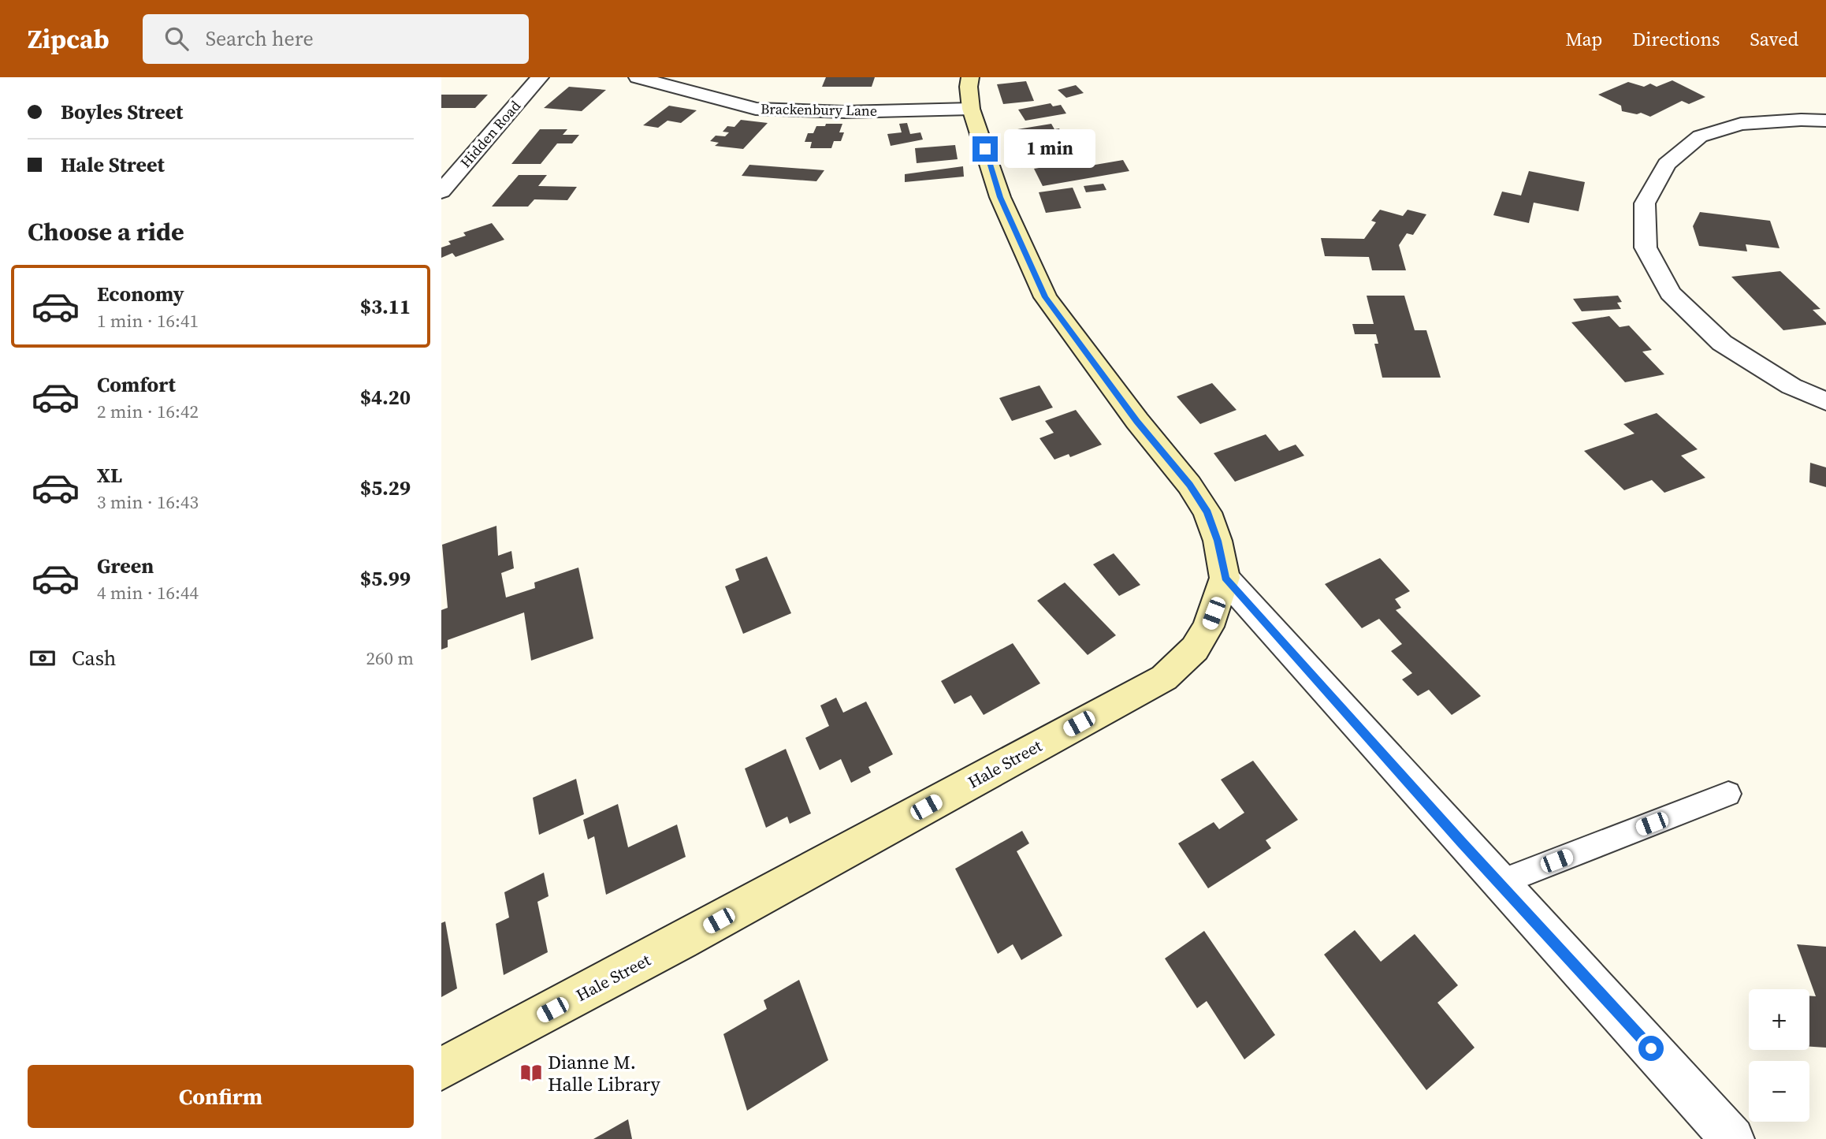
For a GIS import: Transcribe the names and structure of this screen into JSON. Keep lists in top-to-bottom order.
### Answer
{
  "streets": {
    "main road": ["Hale Street"],
    "street": ["Brackenbury Lane", "Hidden Road"]
  },
  "places": {
    "library": ["Dianne M. Halle Library"]
  },
  "page": {
    "header": "Zipcab",
    "search": "Search here",
    "nav": ["Map", "Directions", "Saved"],
    "banner": ["Boyles Street", "Hale Street"],
    "bubble": "1 min",
    "heading": "Choose a ride",
    "list": [
      {
        "name": "Economy",
        "note": "1 min · 16:41",
        "value": "$3.11"
      },
      {
        "name": "Comfort",
        "note": "2 min · 16:42",
        "value": "$4.20"
      },
      {
        "name": "XL",
        "note": "3 min · 16:43",
        "value": "$5.29"
      },
      {
        "name": "Green",
        "note": "4 min · 16:44",
        "value": "$5.99"
      }
    ],
    "pay": ["Cash", "260 m"],
    "map_buttons": ["+", "−"],
    "buttons": "Confirm"
  }
}
